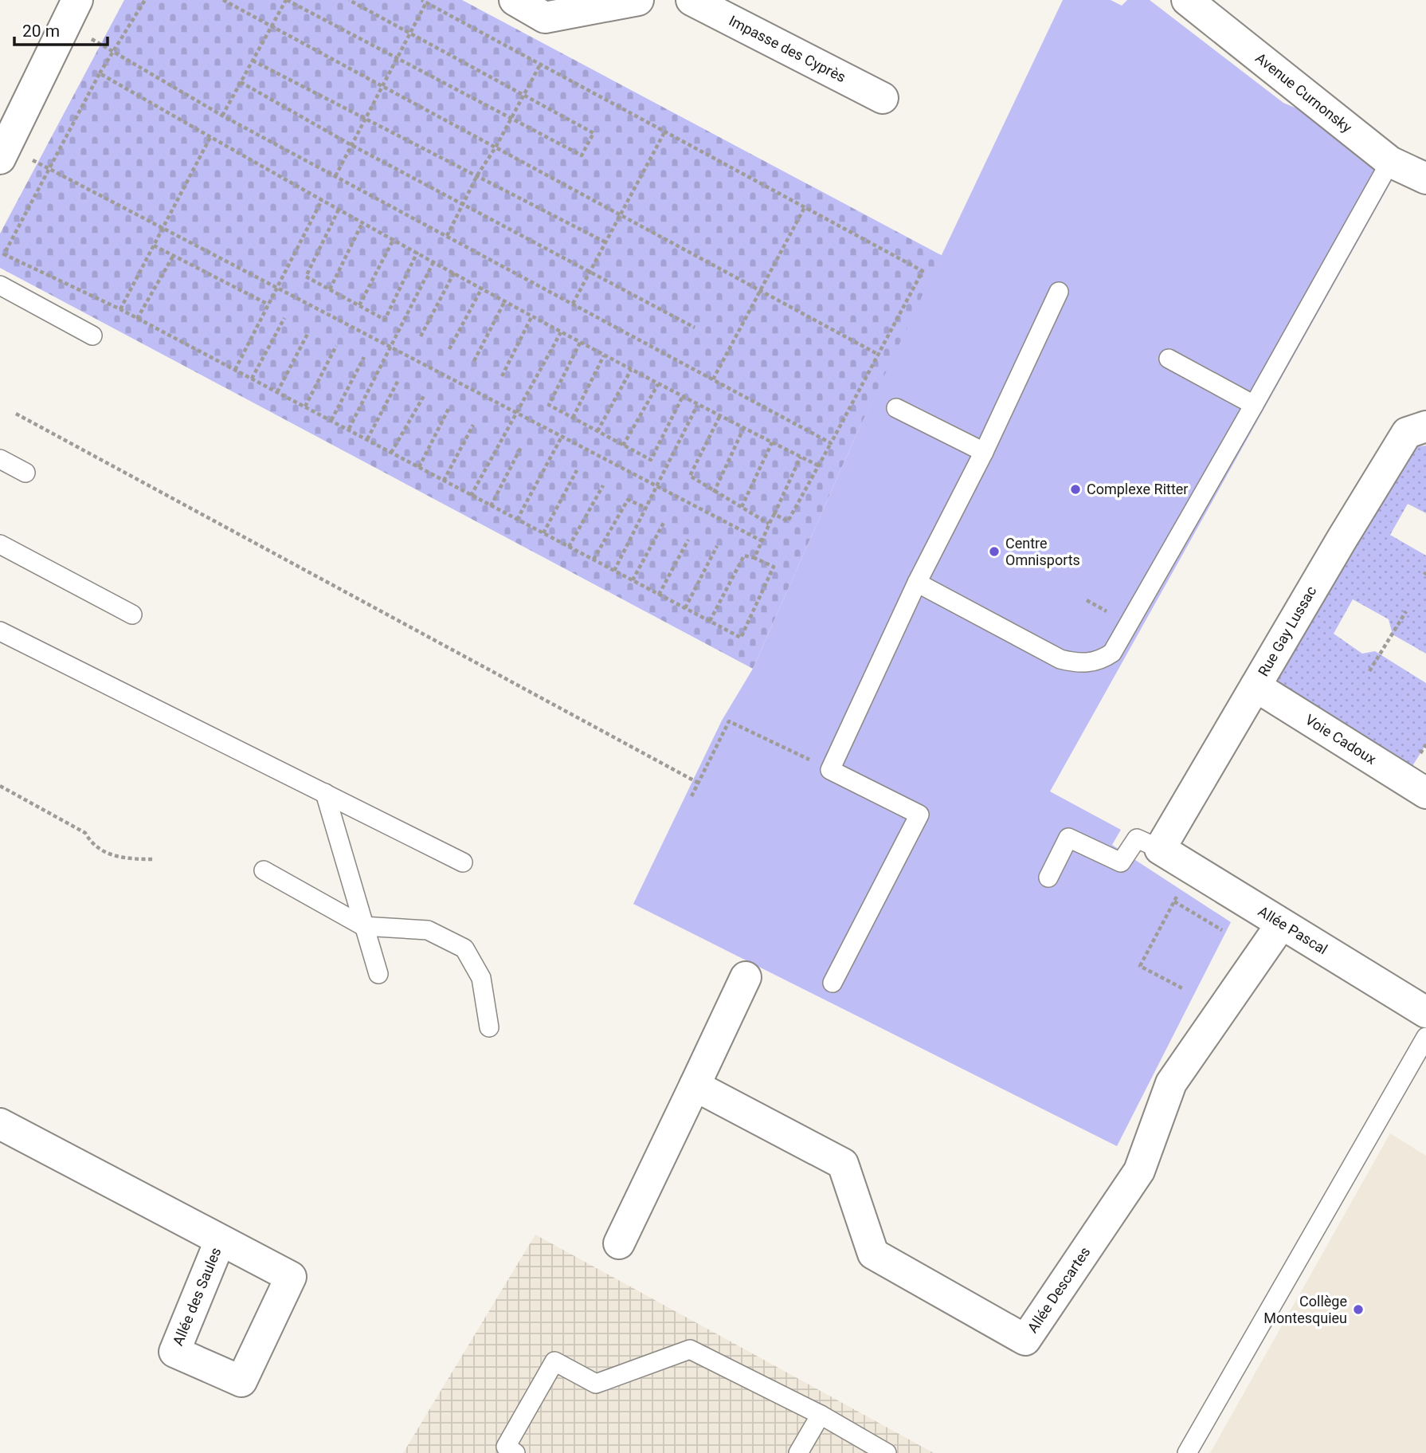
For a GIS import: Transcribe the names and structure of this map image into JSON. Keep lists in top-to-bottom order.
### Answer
{
  "streets": {
    "street": [
      "Impasse des Cyprès",
      "Avenue Curnonsky",
      "Rue Gay Lussac",
      "Voie Cadoux",
      "Allée Pascal",
      "Allée Descartes",
      "Allée des Saules"
    ]
  },
  "crossings": [
    ["Rue Gay Lussac", "Voie Cadoux"],
    ["Rue Gay Lussac", "Allée Pascal"],
    ["Allée Pascal", "Allée Descartes"]
  ],
  "places": ["Complexe Ritter", "Centre Omnisports", "Collège Montesquieu"],
  "scale_bar": "20 m"
}
